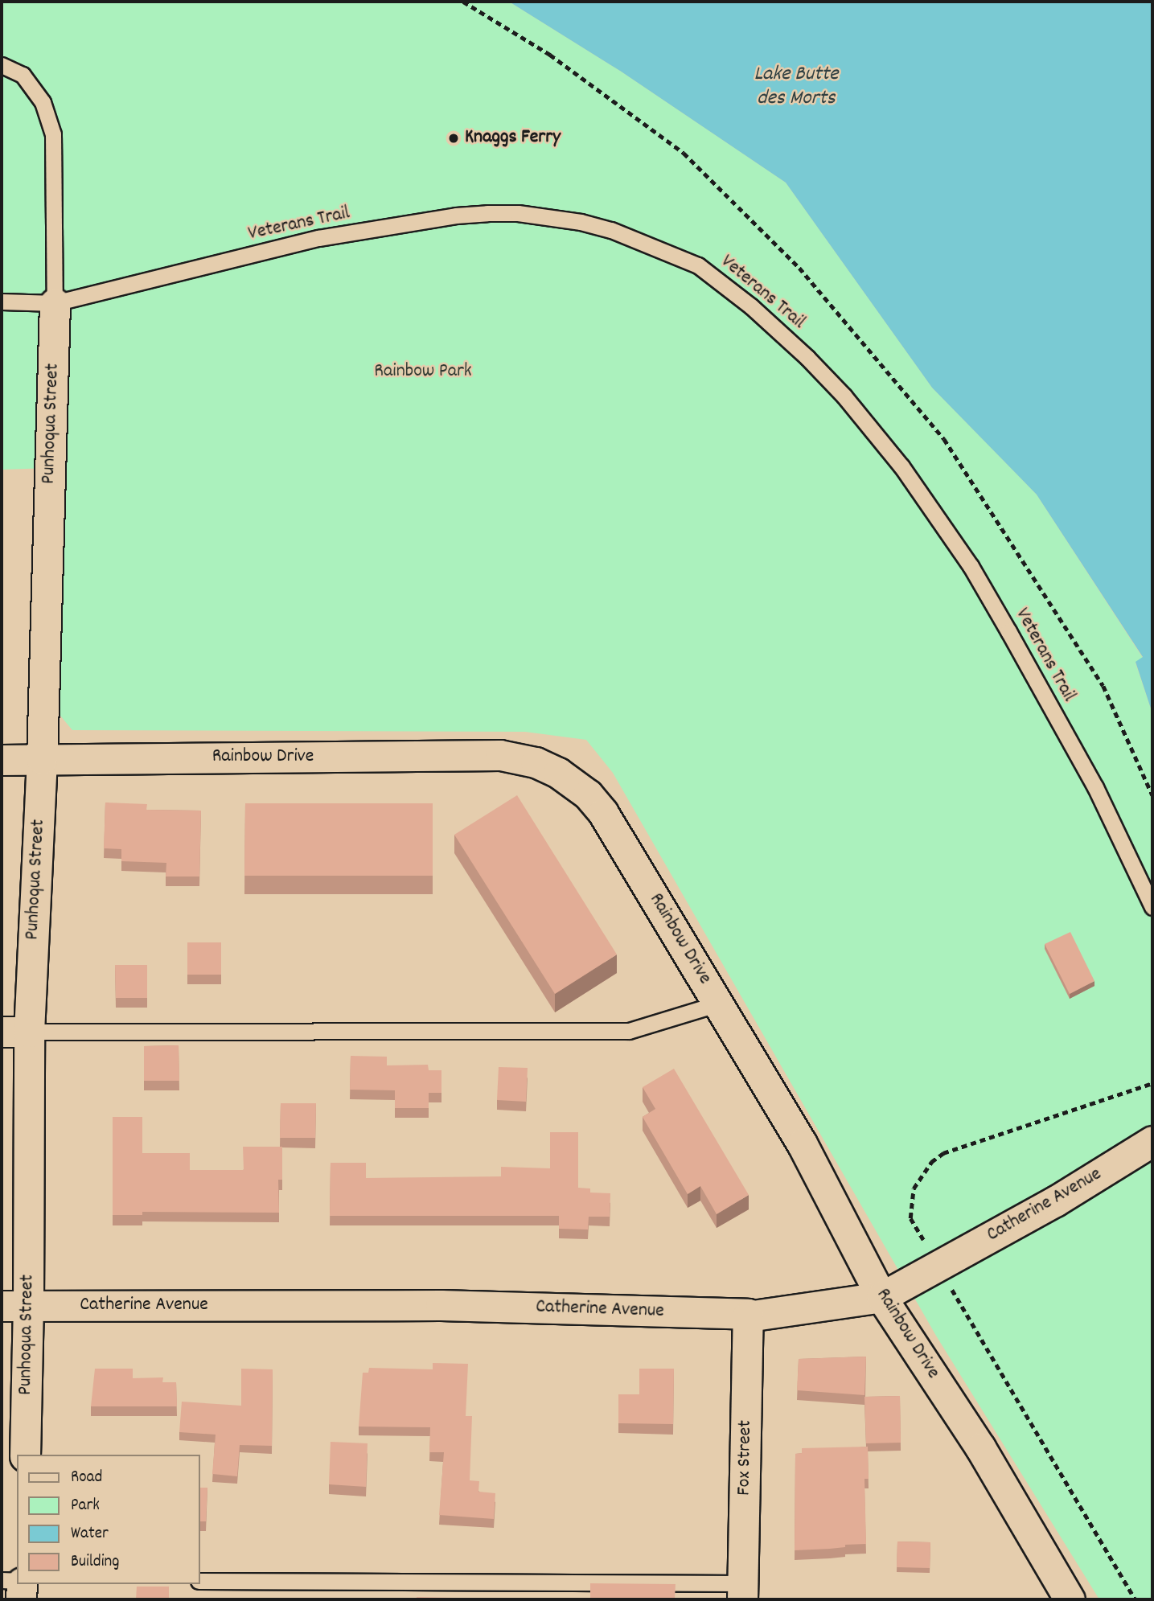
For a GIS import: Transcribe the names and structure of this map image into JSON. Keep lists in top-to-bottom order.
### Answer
{
  "streets": {
    "street": [
      "Punhoqua Street",
      "Rainbow Drive",
      "Catherine Avenue",
      "Fox Street"
    ],
    "lane": ["Veterans Trail"]
  },
  "crossings": [
    ["Veterans Trail", "Punhoqua Street"],
    ["Punhoqua Street", "Rainbow Drive"],
    ["Punhoqua Street", "Catherine Avenue"],
    ["Rainbow Drive", "Catherine Avenue"],
    ["Catherine Avenue", "Fox Street"]
  ],
  "water": ["Lake Butte des Morts"],
  "parks": ["Rainbow Park"],
  "places": ["Knaggs Ferry"],
  "legend": [
    "Road",
    "Park",
    "Water",
    "Building"
  ]
}
